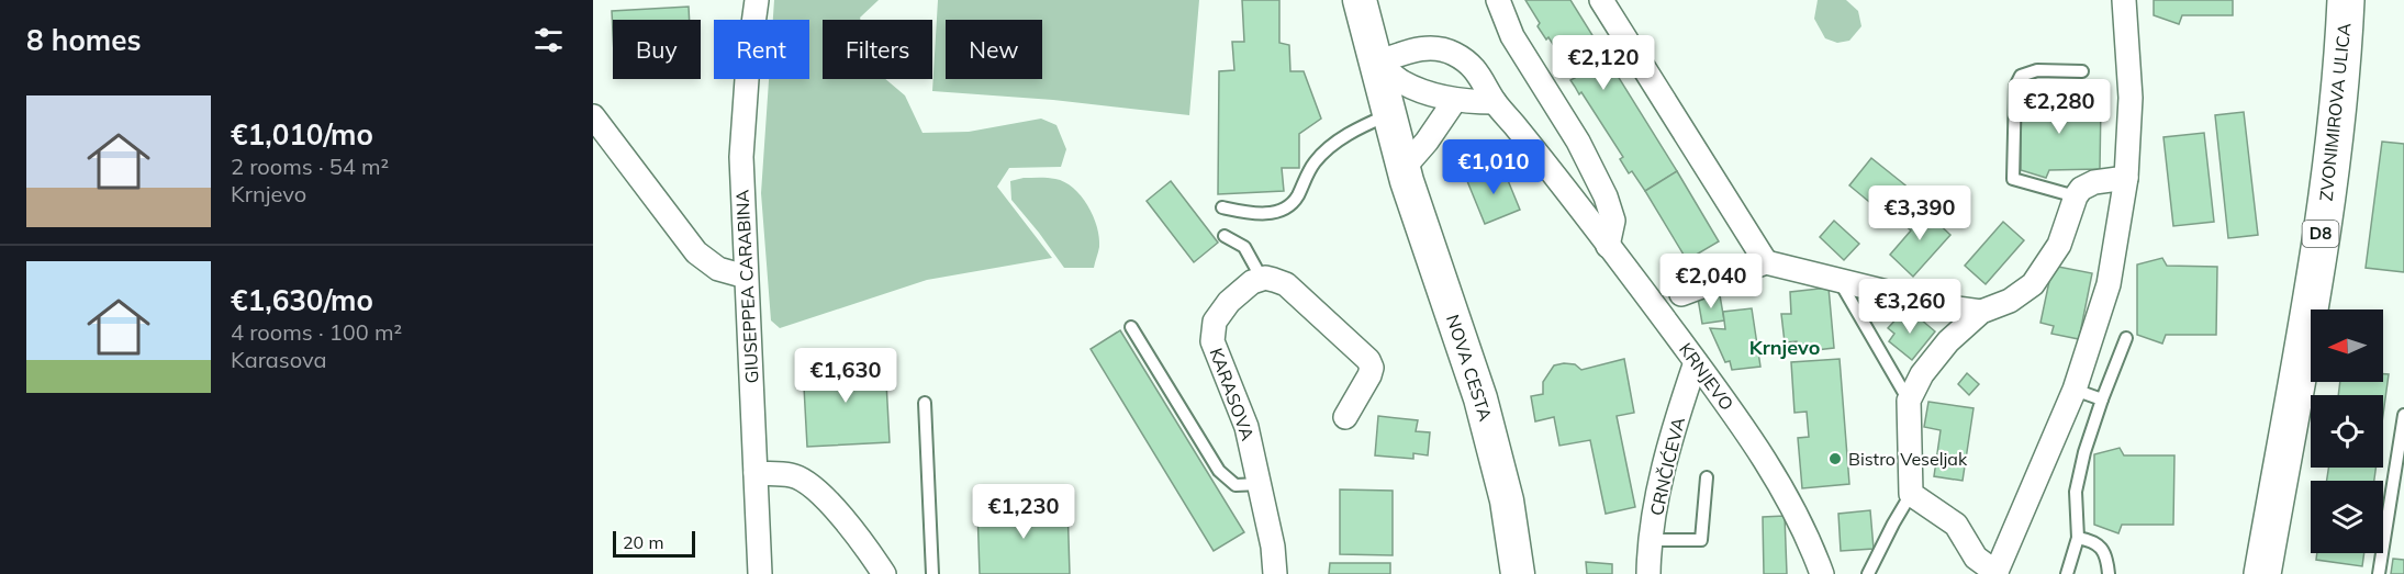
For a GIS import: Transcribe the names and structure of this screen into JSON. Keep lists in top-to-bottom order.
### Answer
{
  "streets": {
    "main road": ["ZVONIMIROVA ULICA", "D8"],
    "street": [
      "GIUSEPPEA CARABINA",
      "NOVA CESTA",
      "KRNJEVO",
      "KARASOVA",
      "CRNČIĆEVA"
    ]
  },
  "crossings": [
    ["NOVA CESTA", "KRNJEVO"],
    ["KRNJEVO", "CRNČIĆEVA"]
  ],
  "districts": ["Krnjevo"],
  "places": ["Bistro Veseljak"],
  "scale_bar": "20 m",
  "north": "left",
  "page": {
    "heading": "8 homes",
    "chip": [
      "Buy",
      "Rent",
      "Filters",
      "New"
    ],
    "price": [
      "€2,120",
      "€2,280",
      "€1,010",
      "€3,390",
      "€2,040",
      "€3,260",
      "€1,630",
      "€1,230"
    ],
    "list": [
      {
        "name": "€1,010/mo",
        "note": "2 rooms · 54 m² · Krnjevo"
      },
      {
        "name": "€1,630/mo",
        "note": "4 rooms · 100 m² · Karasova"
      }
    ],
    "scale": "20 m"
  }
}
